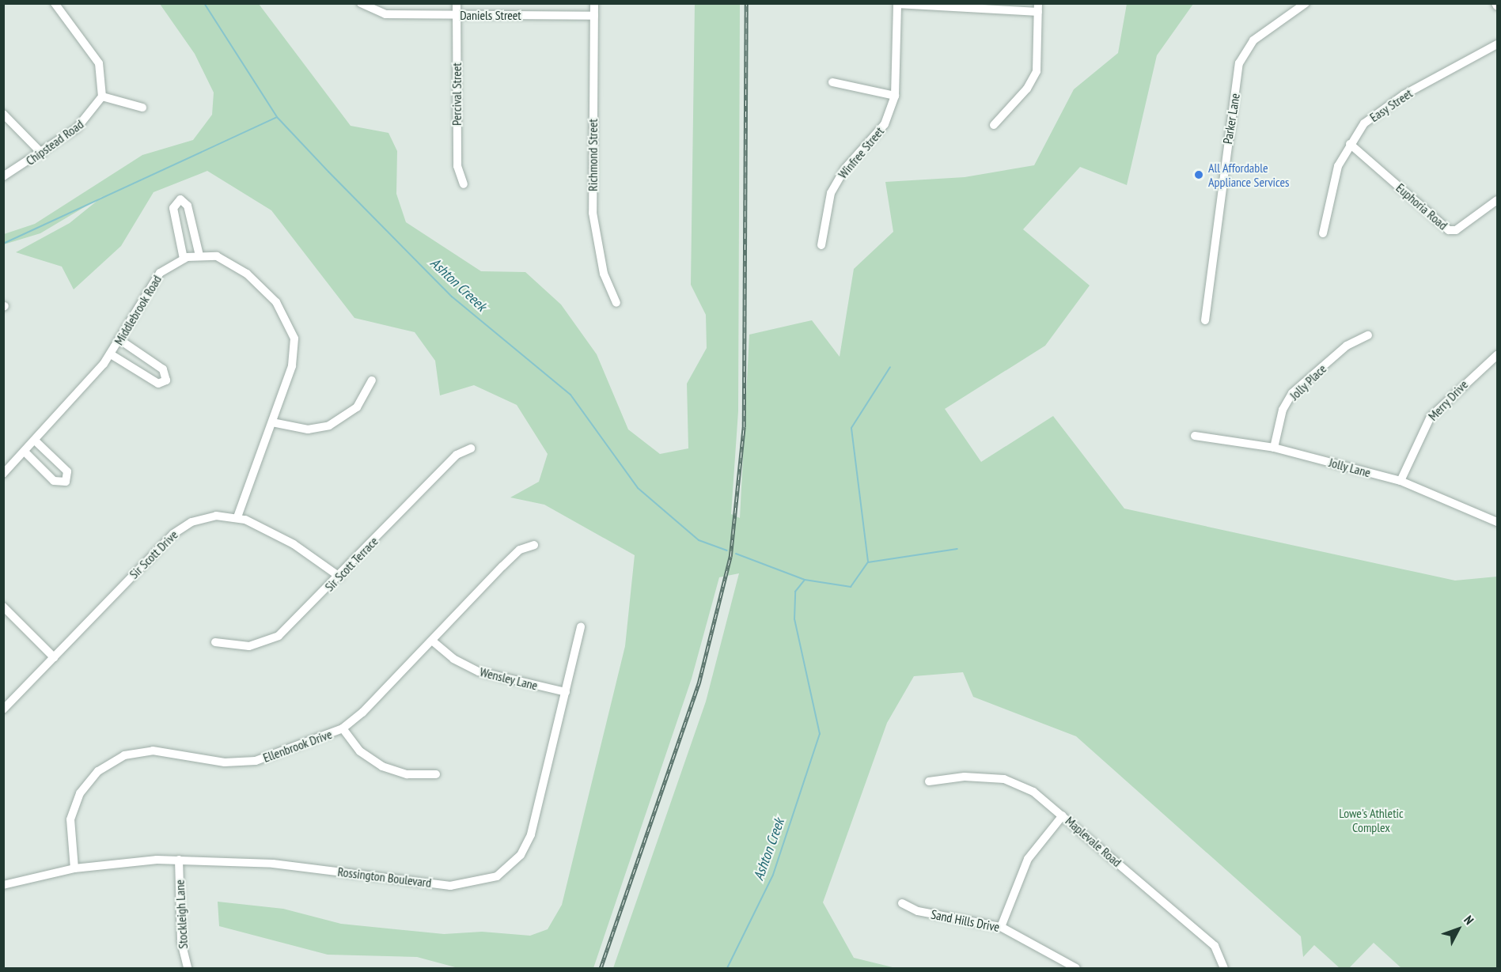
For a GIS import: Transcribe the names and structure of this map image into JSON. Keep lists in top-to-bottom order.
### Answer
{
  "streets": {
    "street": [
      "Daniels Street",
      "Percival Street",
      "Easy Street",
      "Parker Lane",
      "Chipstead Road",
      "Winfree Street",
      "Richmond Street",
      "Euphoria Road",
      "Middlebrook Road",
      "Jolly Place",
      "Merry Drive",
      "Jolly Lane",
      "Sir Scott Drive",
      "Sir Scott Terrace",
      "Wensley Lane",
      "Ellenbrook Drive",
      "Maplevale Road",
      "Rossington Boulevard",
      "Stockleigh Lane",
      "Sand Hills Drive"
    ]
  },
  "crossings": [
    ["Daniels Street", "Percival Street"],
    ["Daniels Street", "Richmond Street"],
    ["Easy Street", "Euphoria Road"],
    ["Middlebrook Road", "Sir Scott Drive"],
    ["Jolly Place", "Jolly Lane"],
    ["Merry Drive", "Jolly Lane"],
    ["Sir Scott Drive", "Sir Scott Terrace"],
    ["Wensley Lane", "Ellenbrook Drive"],
    ["Wensley Lane", "Rossington Boulevard"],
    ["Ellenbrook Drive", "Rossington Boulevard"],
    ["Rossington Boulevard", "Stockleigh Lane"]
  ],
  "water": ["Ashton Creeek", "Ashton Creek"],
  "parks": ["Lowe's Athletic Complex"],
  "places": ["All Affordable Appliance Services"],
  "north": "top right"
}
